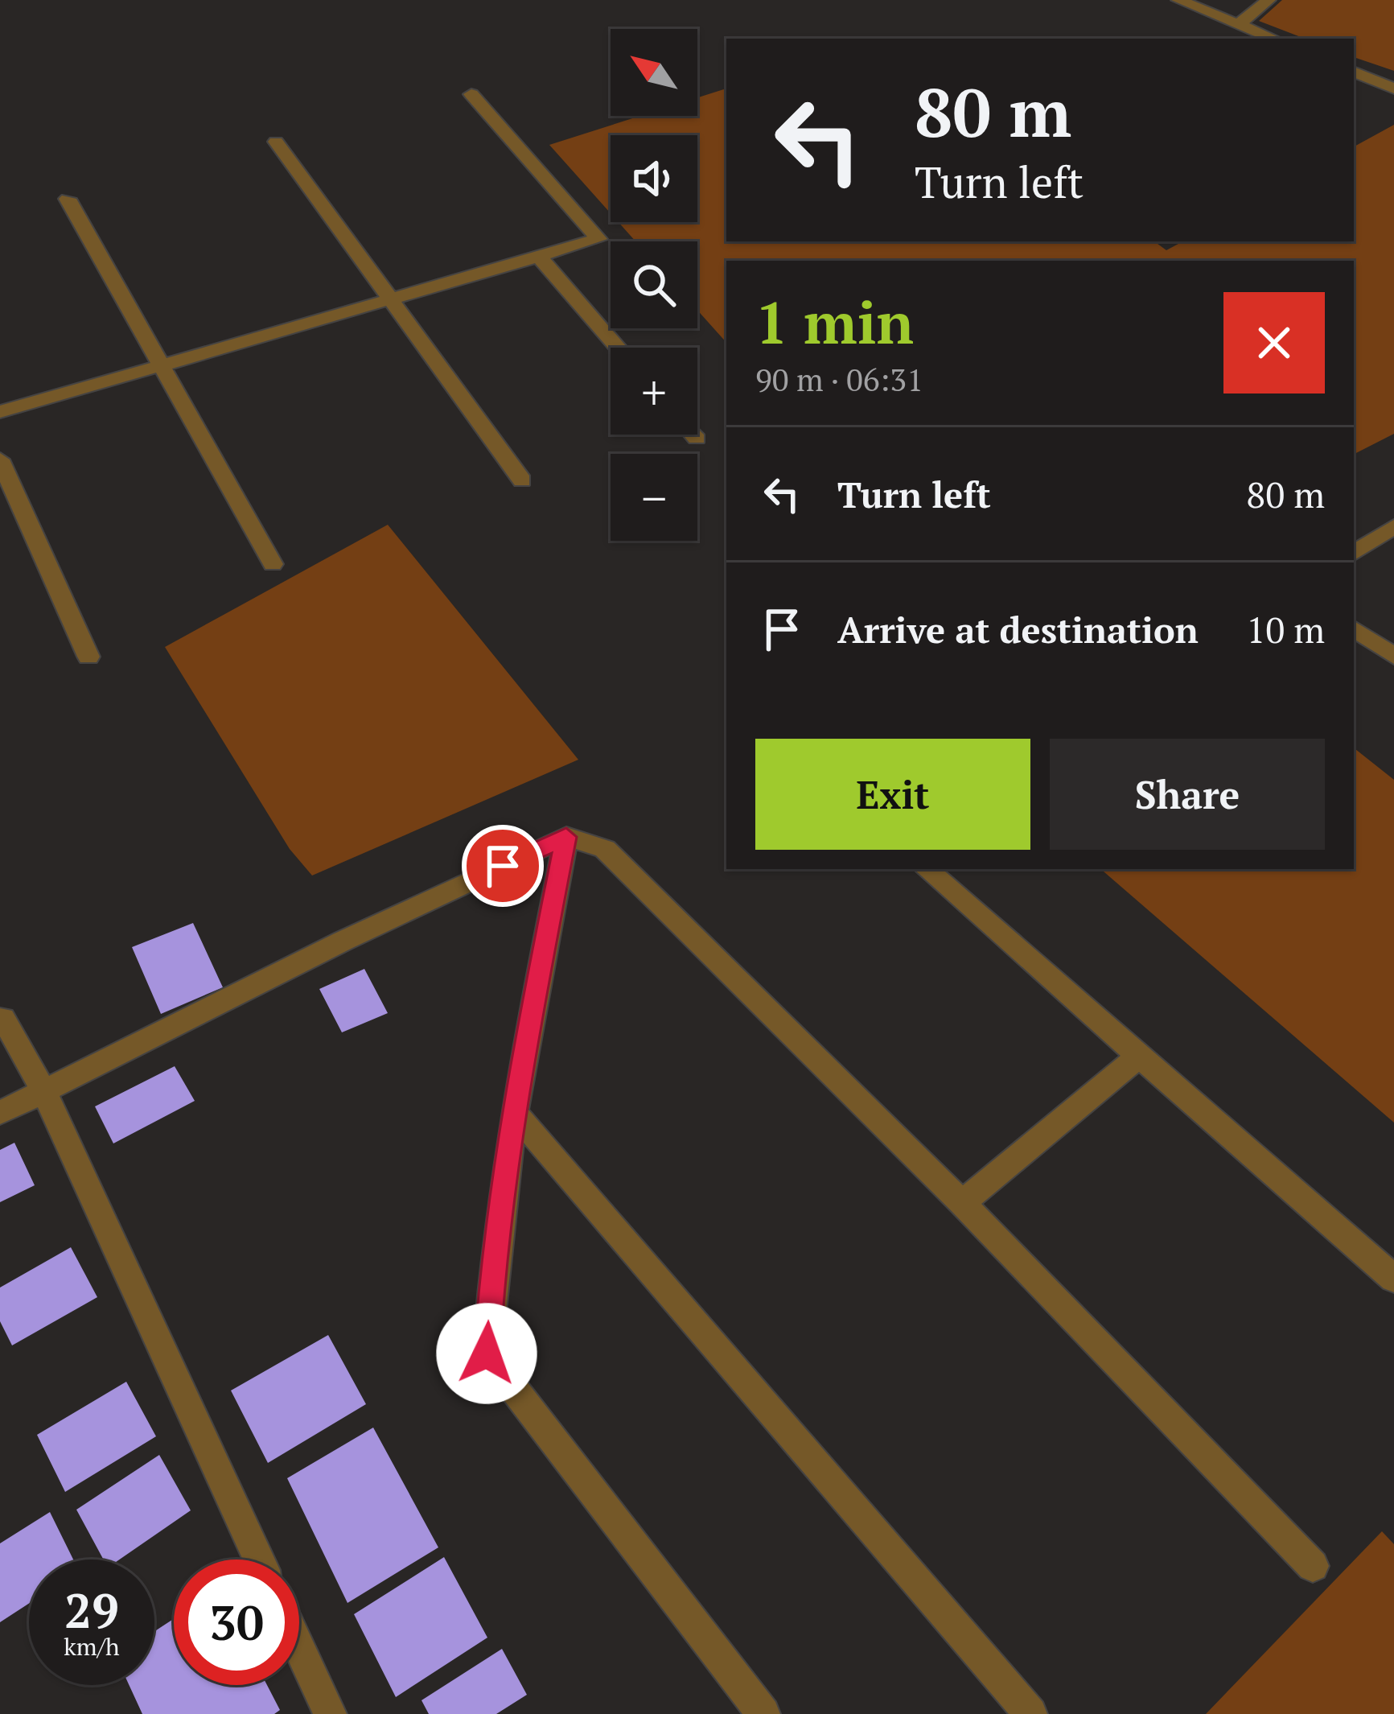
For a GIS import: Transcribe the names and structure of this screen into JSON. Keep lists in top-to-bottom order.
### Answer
{
  "north": "top left",
  "page": {
    "map_buttons": ["+", "−"],
    "turn": ["80 m", "Turn left"],
    "heading": ["1 min", "90 m · 06:31"],
    "list": [
      {
        "name": "Turn left",
        "value": "80 m"
      },
      {
        "name": "Arrive at destination",
        "value": "10 m"
      }
    ],
    "buttons": ["Exit", "Share"],
    "speed": "29 km/h",
    "limit": "30"
  }
}
